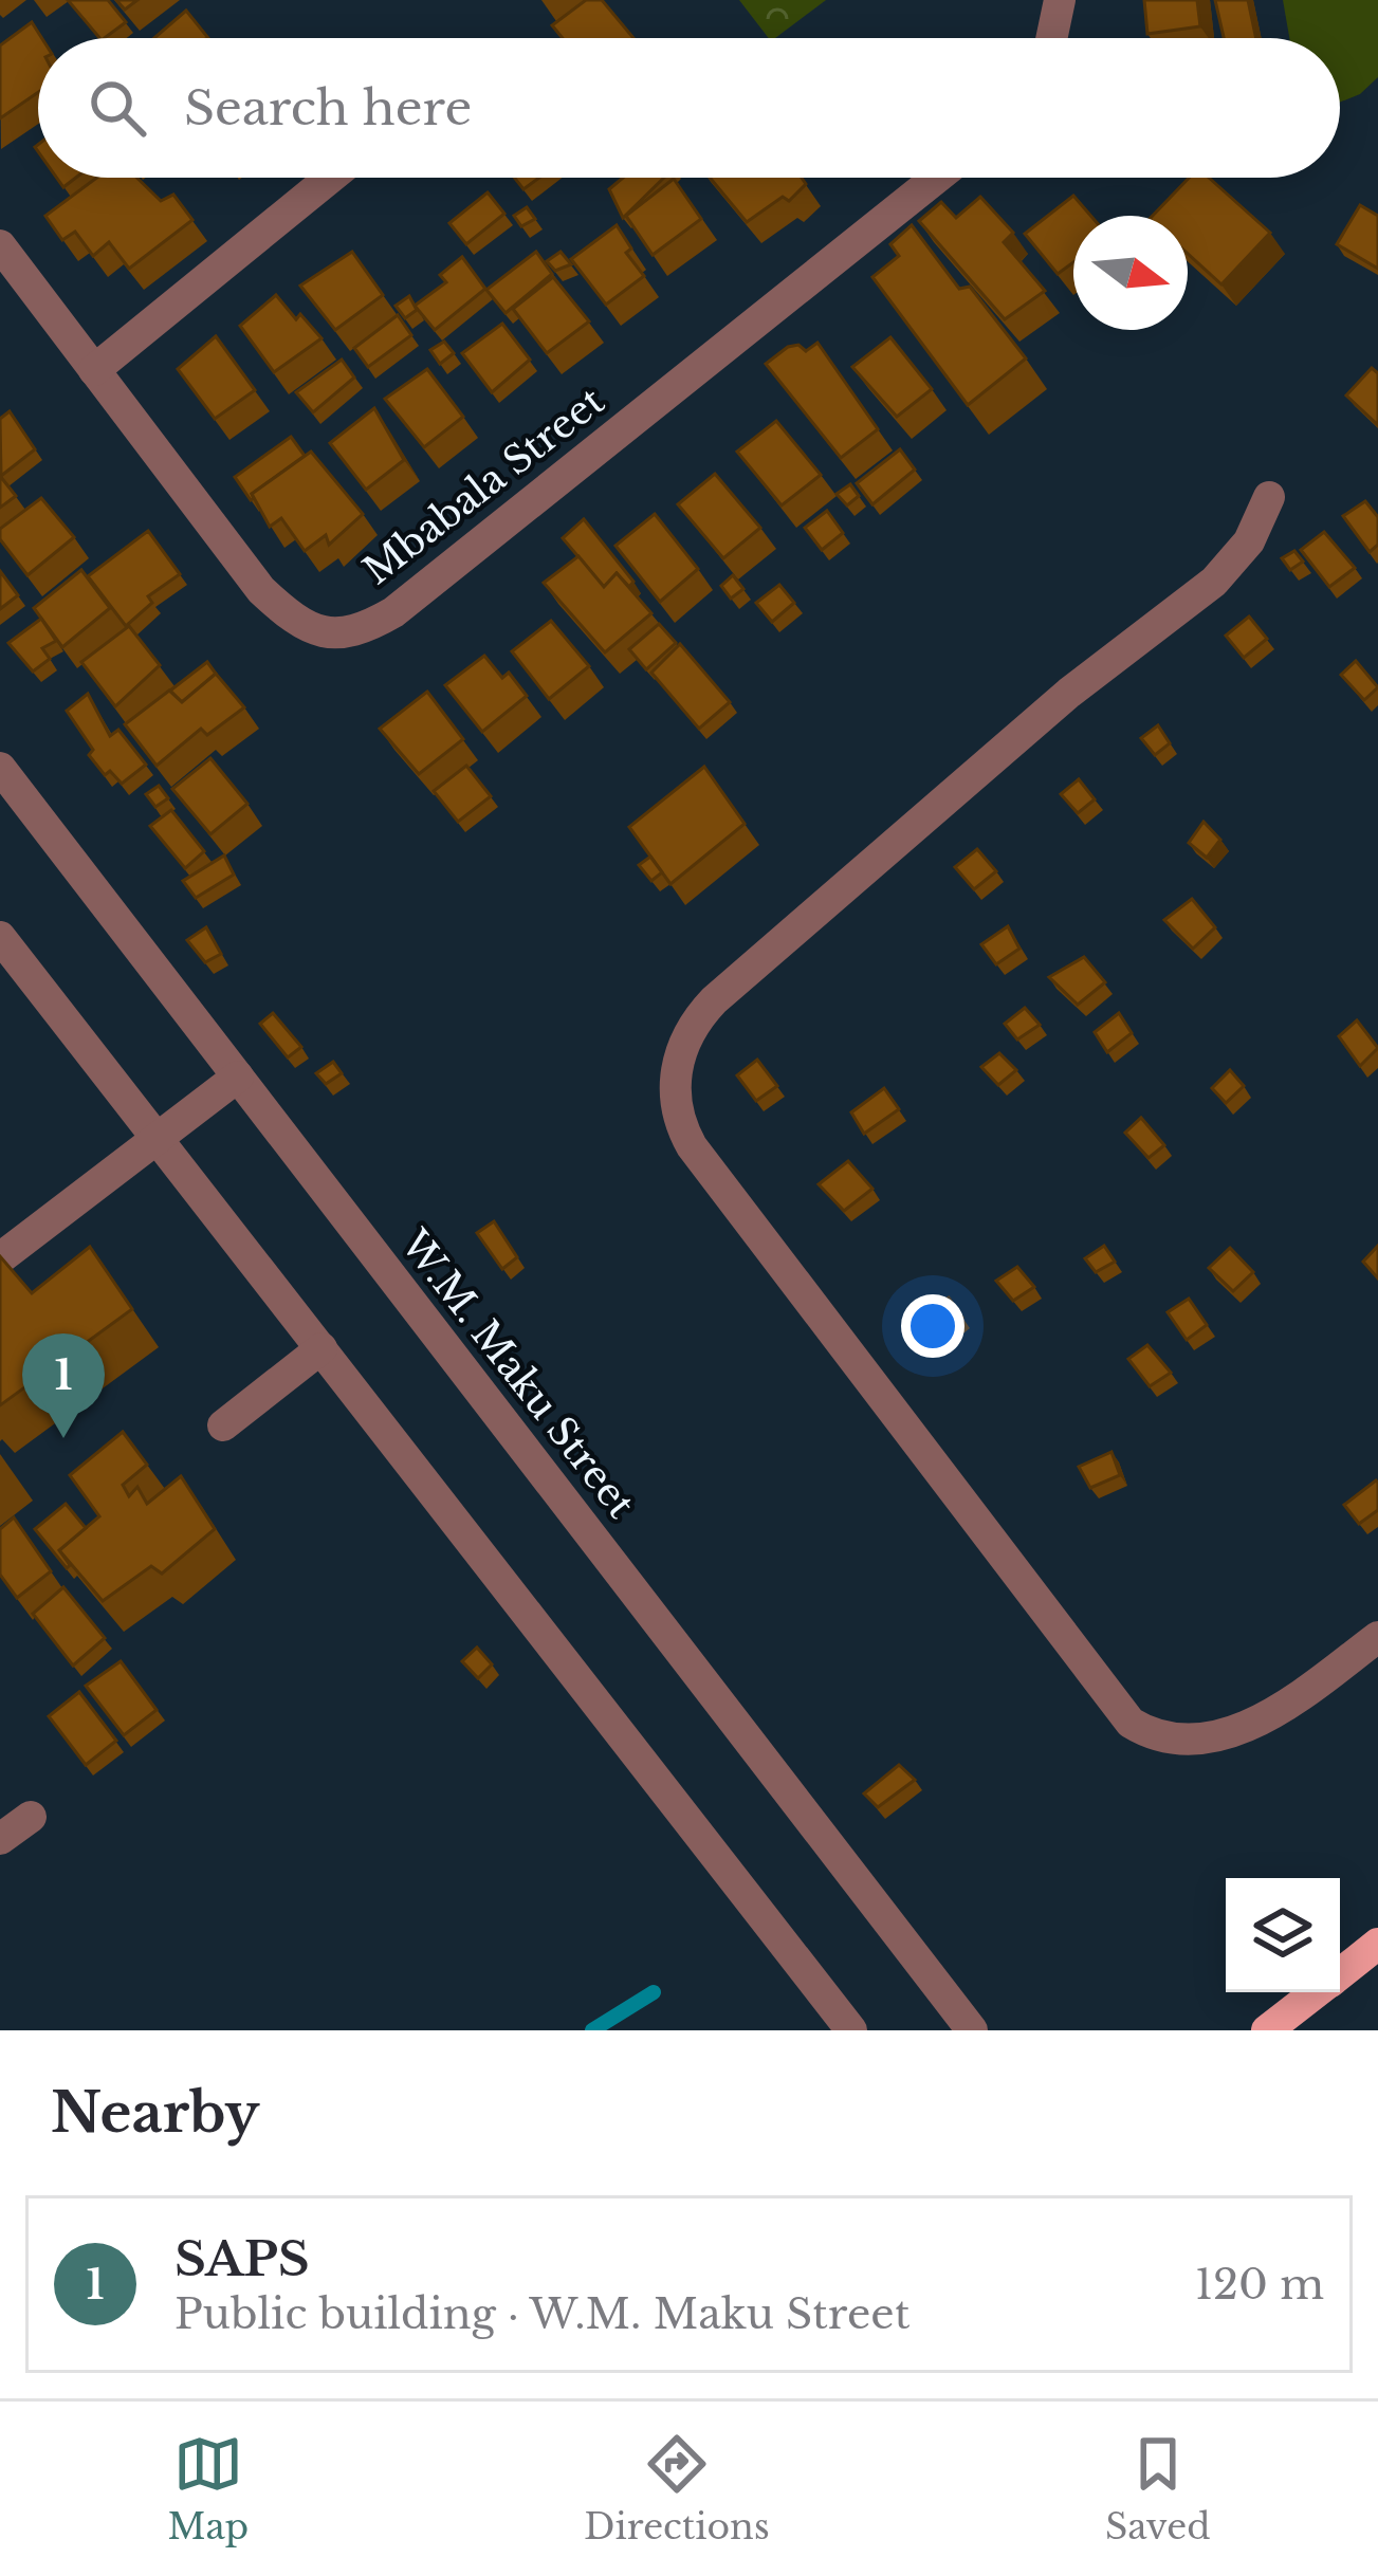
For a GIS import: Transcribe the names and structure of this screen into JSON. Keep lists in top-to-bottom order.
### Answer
{
  "streets": {
    "street": ["Mbabala Street", "W.M. Maku Street"]
  },
  "north": "right",
  "page": {
    "search": "Search here",
    "pins": "1",
    "heading": "Nearby",
    "list": [
      {
        "mark": "1",
        "name": "SAPS",
        "note": "Public building · W.M. Maku Street",
        "value": "120 m"
      }
    ],
    "nav": ["Map", "Directions", "Saved"]
  }
}
